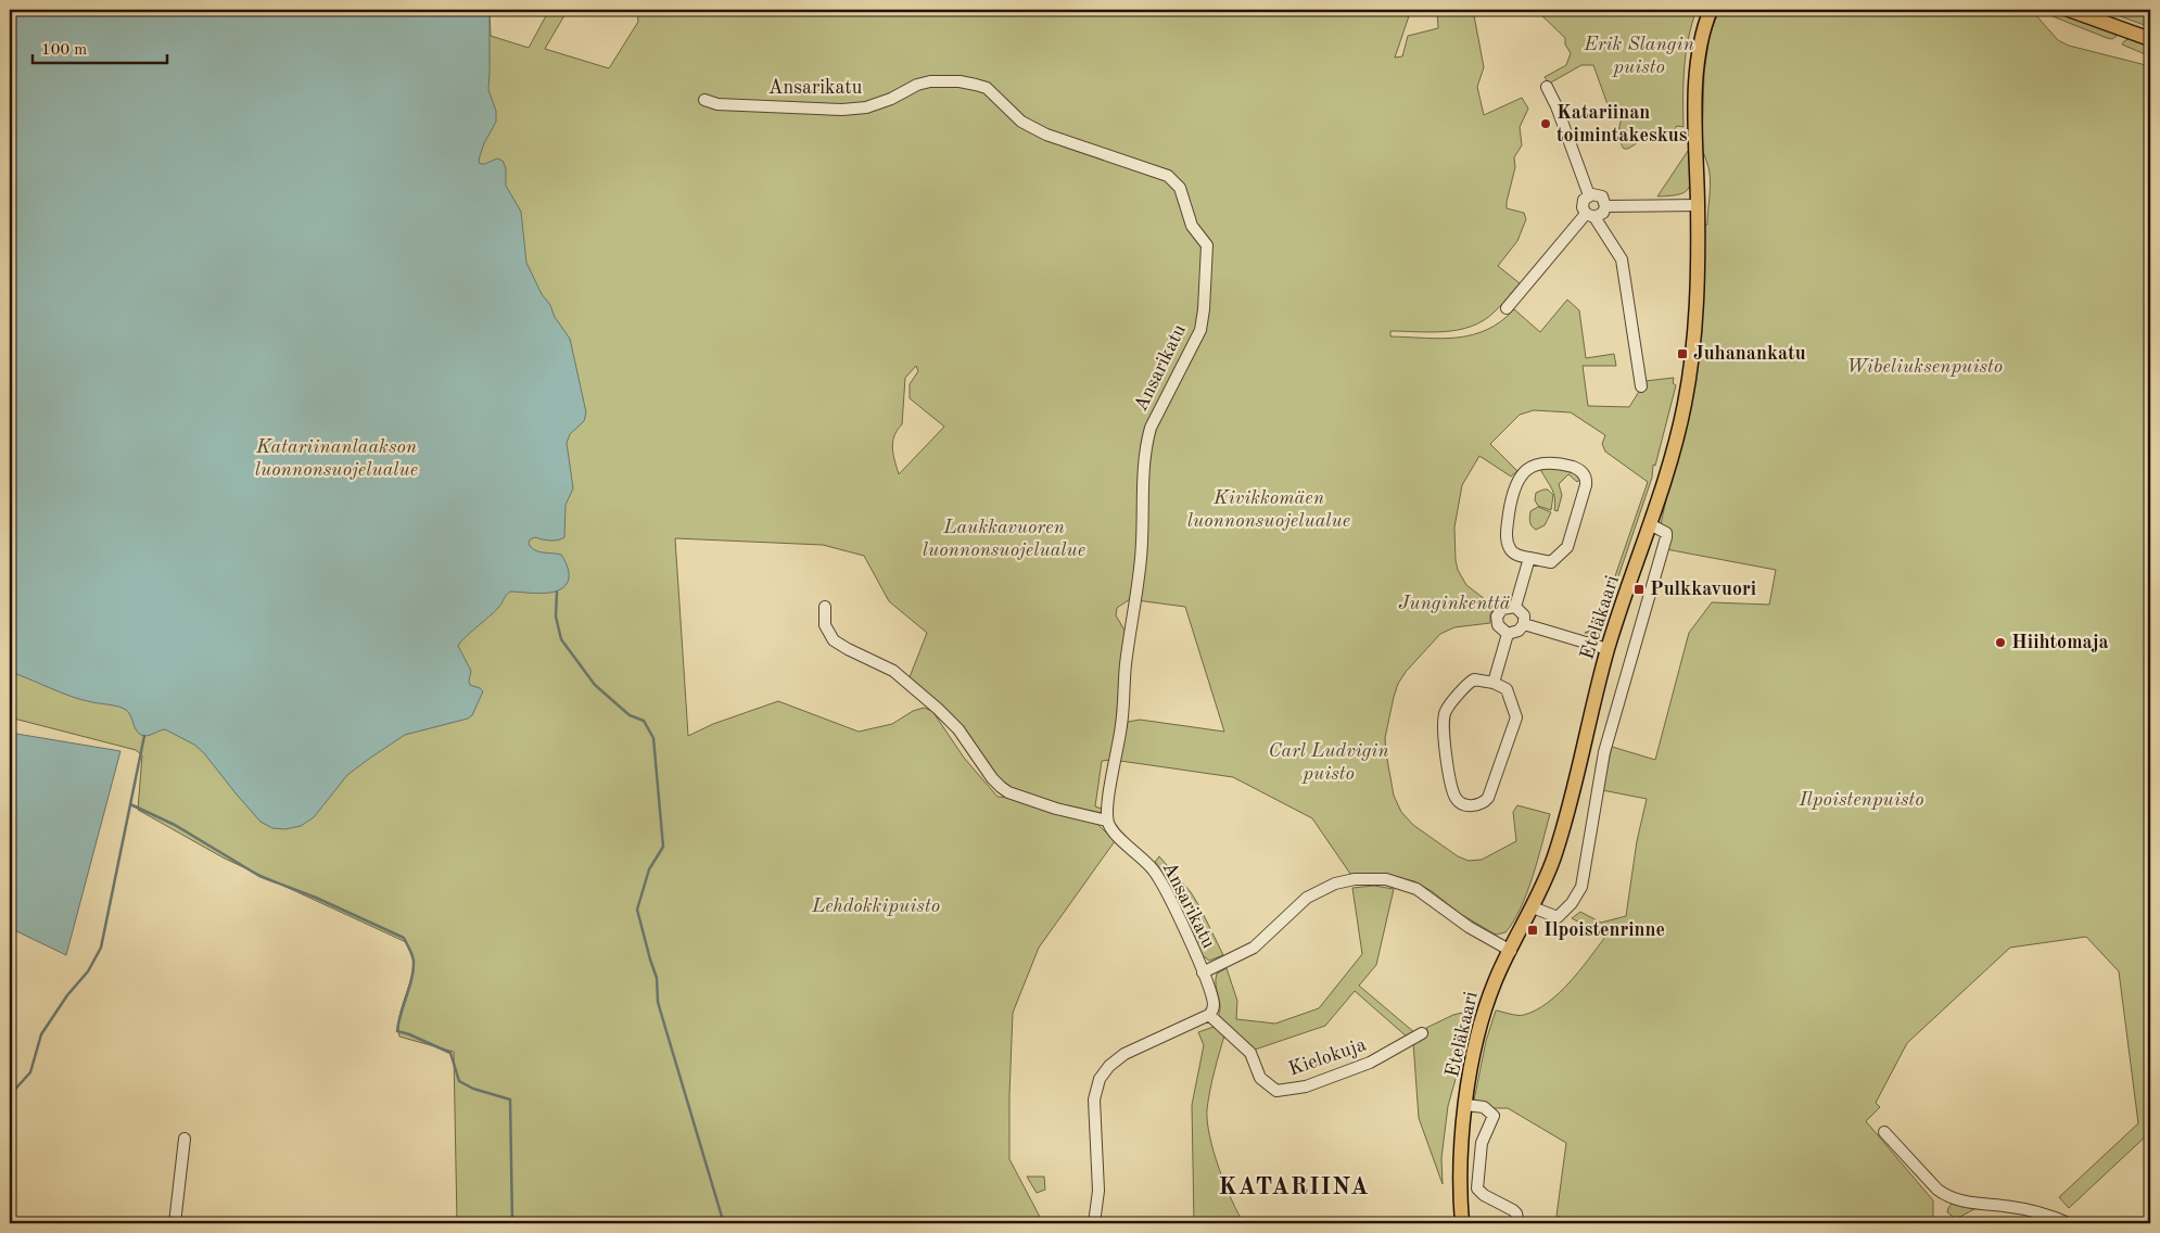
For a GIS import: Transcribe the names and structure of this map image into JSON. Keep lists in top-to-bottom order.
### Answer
{
  "streets": {
    "main road": ["Eteläkaari"],
    "street": ["Ansarikatu", "Kielokuja"]
  },
  "crossings": [
    ["Ansarikatu", "Kielokuja"]
  ],
  "districts": ["KATARIINA"],
  "parks": [
    "Erik Slangin puisto",
    "Wibeliuksenpuisto",
    "Katariinanlaakson luonnonsuojelualue",
    "Kivikkomäen luonnonsuojelualue",
    "Laukkavuoren luonnonsuojelualue",
    "Junginkenttä",
    "Carl Ludvigin puisto",
    "Ilpoistenpuisto",
    "Lehdokkipuisto"
  ],
  "places": {
    "other": ["Katariinan toimintakeskus", "Hiihtomaja"],
    "transit": ["Juhanankatu", "Pulkkavuori", "Ilpoistenrinne"]
  },
  "scale_bar": "100 m"
}
